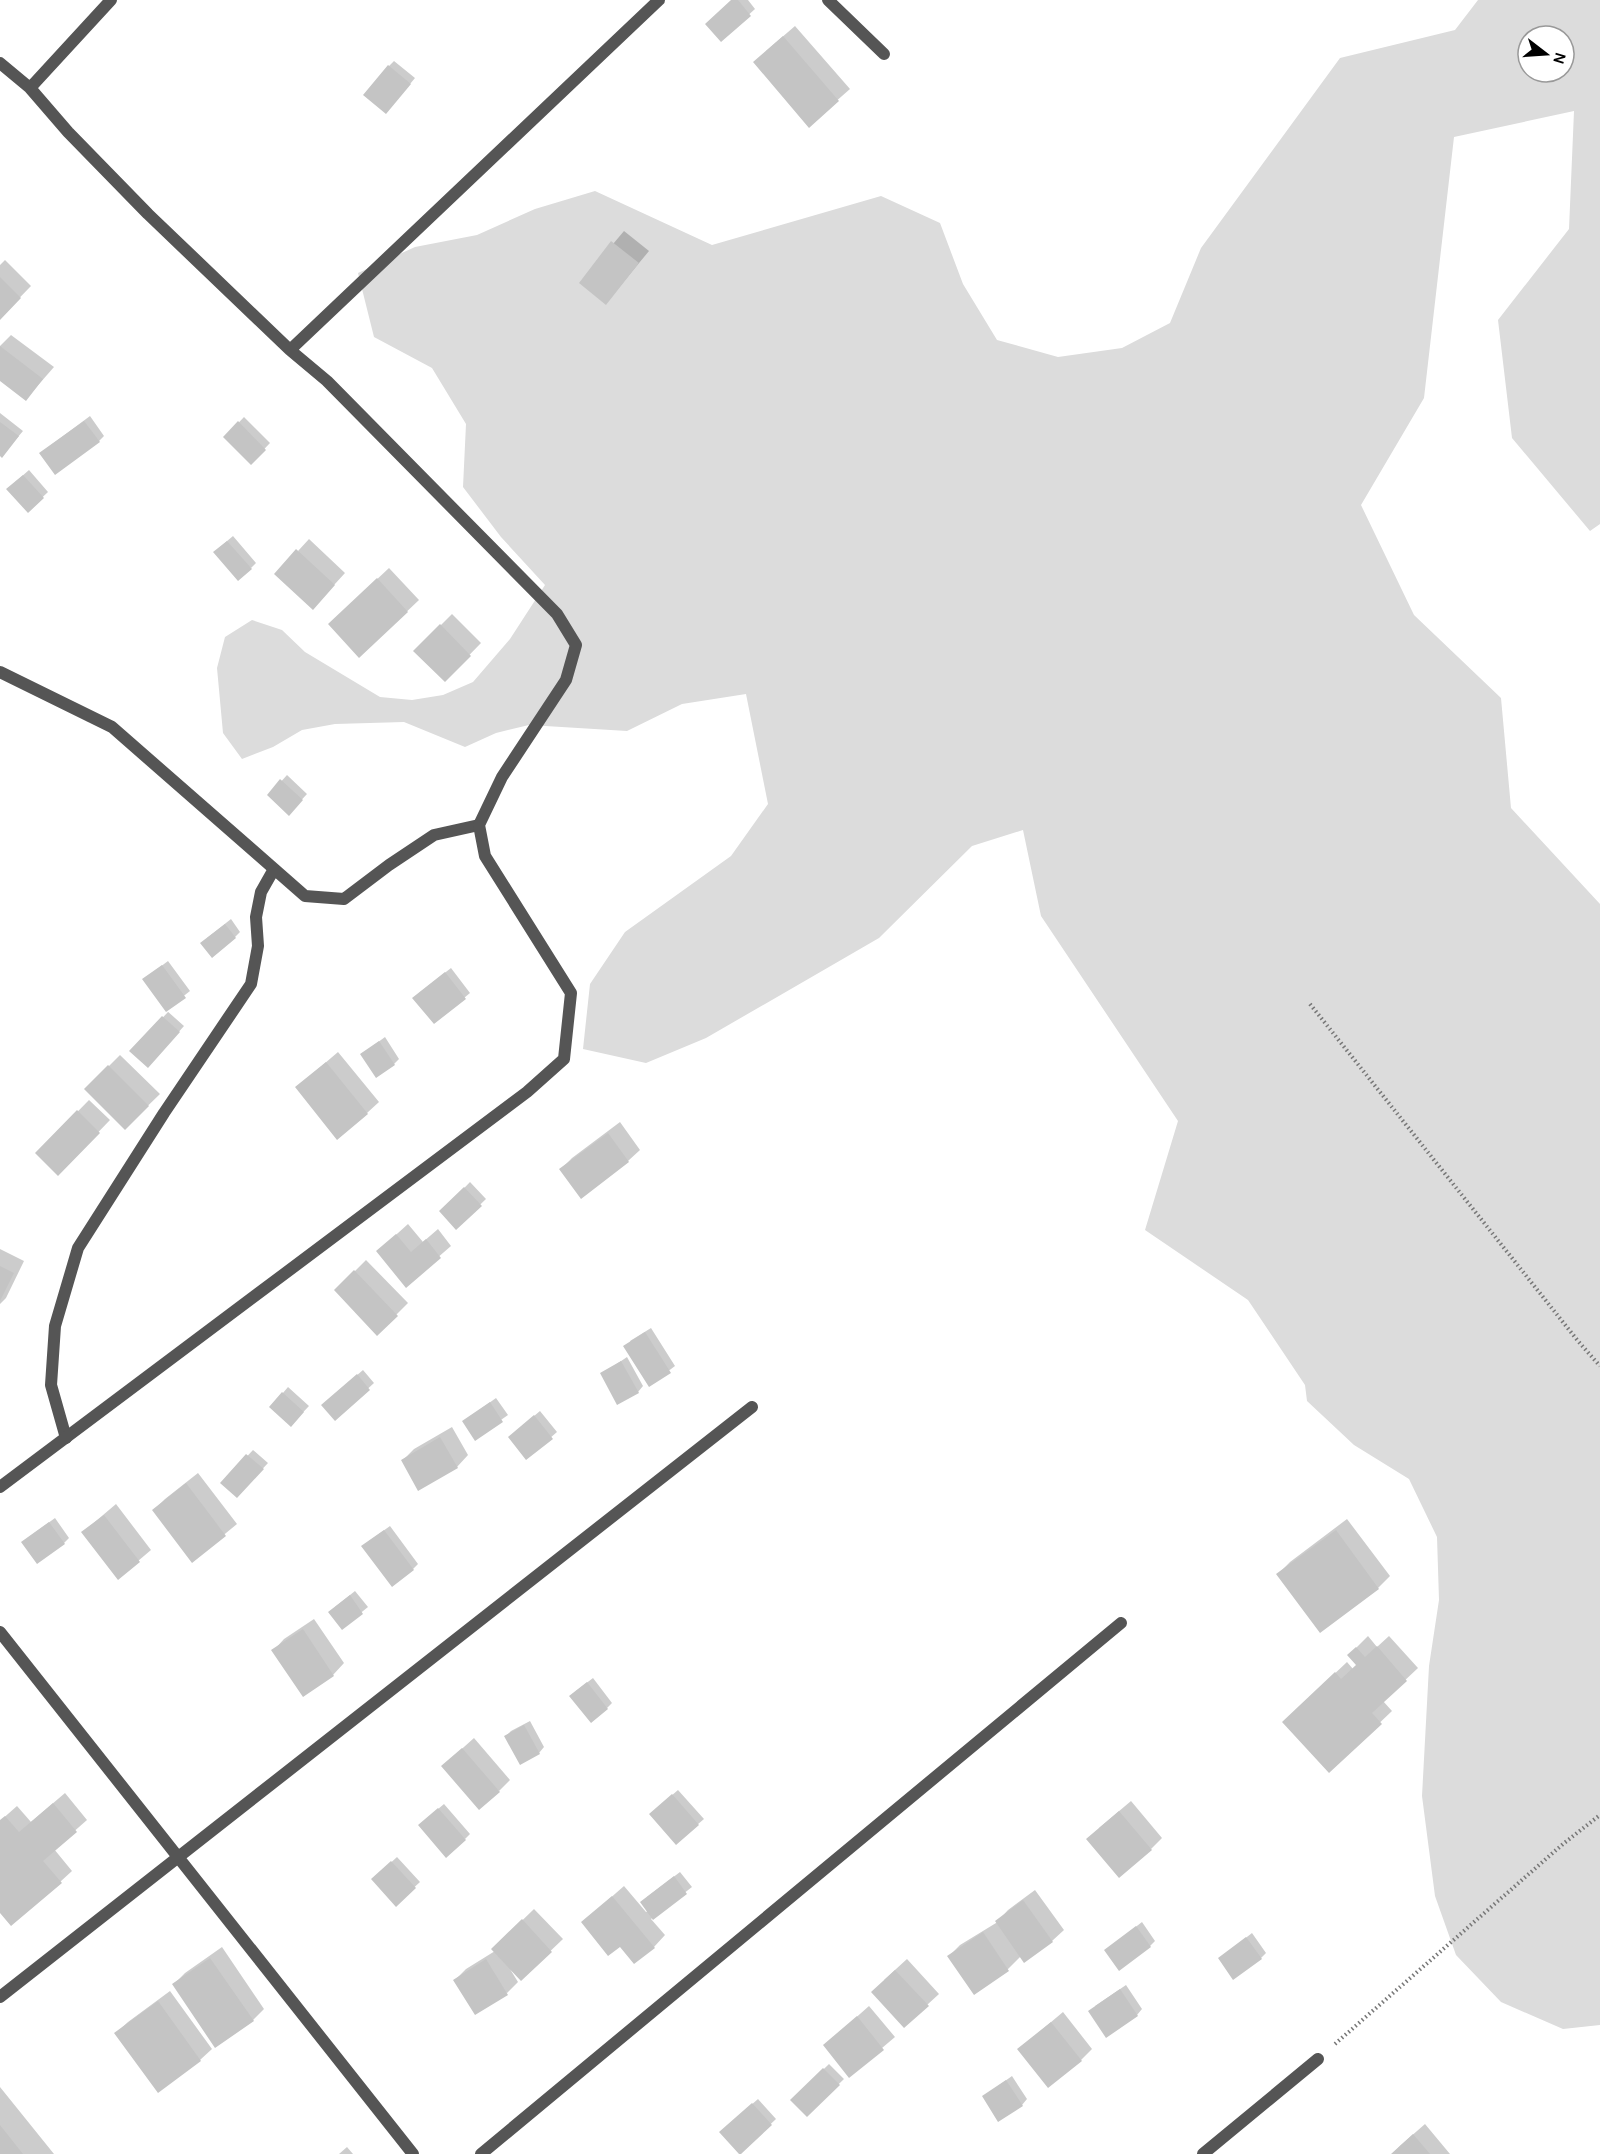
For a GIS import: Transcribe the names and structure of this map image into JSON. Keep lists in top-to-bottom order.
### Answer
{
  "north": "right"
}
